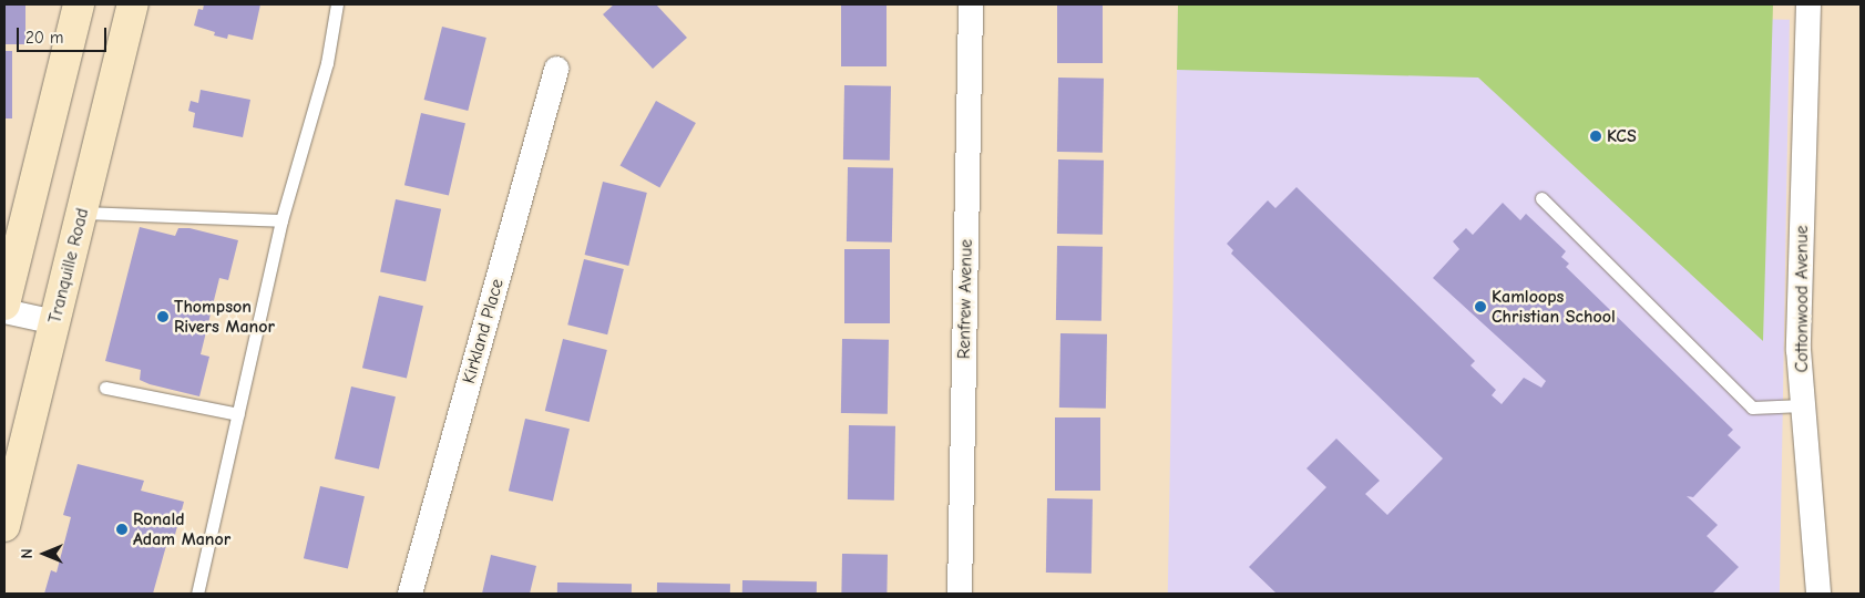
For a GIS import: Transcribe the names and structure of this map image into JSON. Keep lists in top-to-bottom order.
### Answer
{
  "streets": {
    "main road": ["Tranquille Road"],
    "street": ["Renfrew Avenue", "Cottonwood Avenue", "Kirkland Place"]
  },
  "places": [
    "KCS",
    "Kamloops Christian School",
    "Thompson Rivers Manor",
    "Ronald Adam Manor"
  ],
  "scale_bar": "20 m",
  "north": "left"
}
